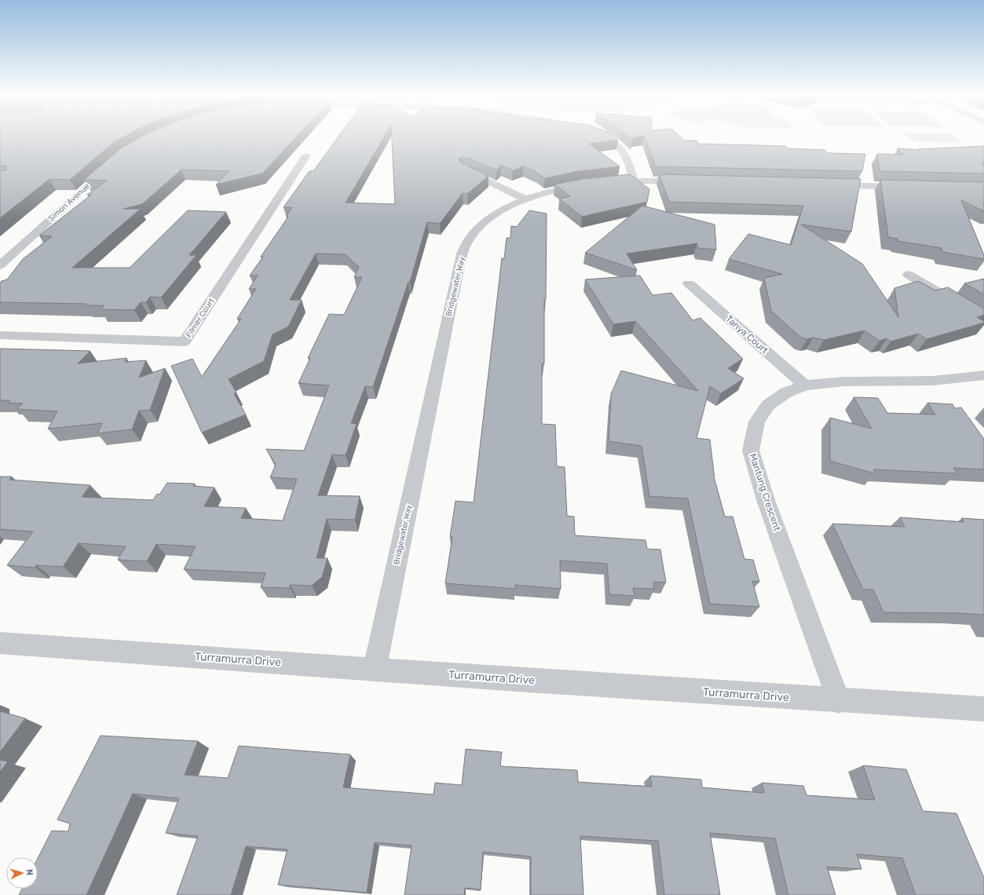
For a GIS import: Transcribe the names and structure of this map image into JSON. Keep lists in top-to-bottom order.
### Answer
{
  "streets": {
    "street": [
      "Simon Avenue",
      "Bridgewater Way",
      "Filmer Court",
      "Tanya Court",
      "Mantung Crescent",
      "Turramurra Drive"
    ]
  },
  "crossings": [
    ["Bridgewater Way", "Turramurra Drive"],
    ["Tanya Court", "Mantung Crescent"],
    ["Mantung Crescent", "Turramurra Drive"]
  ],
  "north": "right"
}
